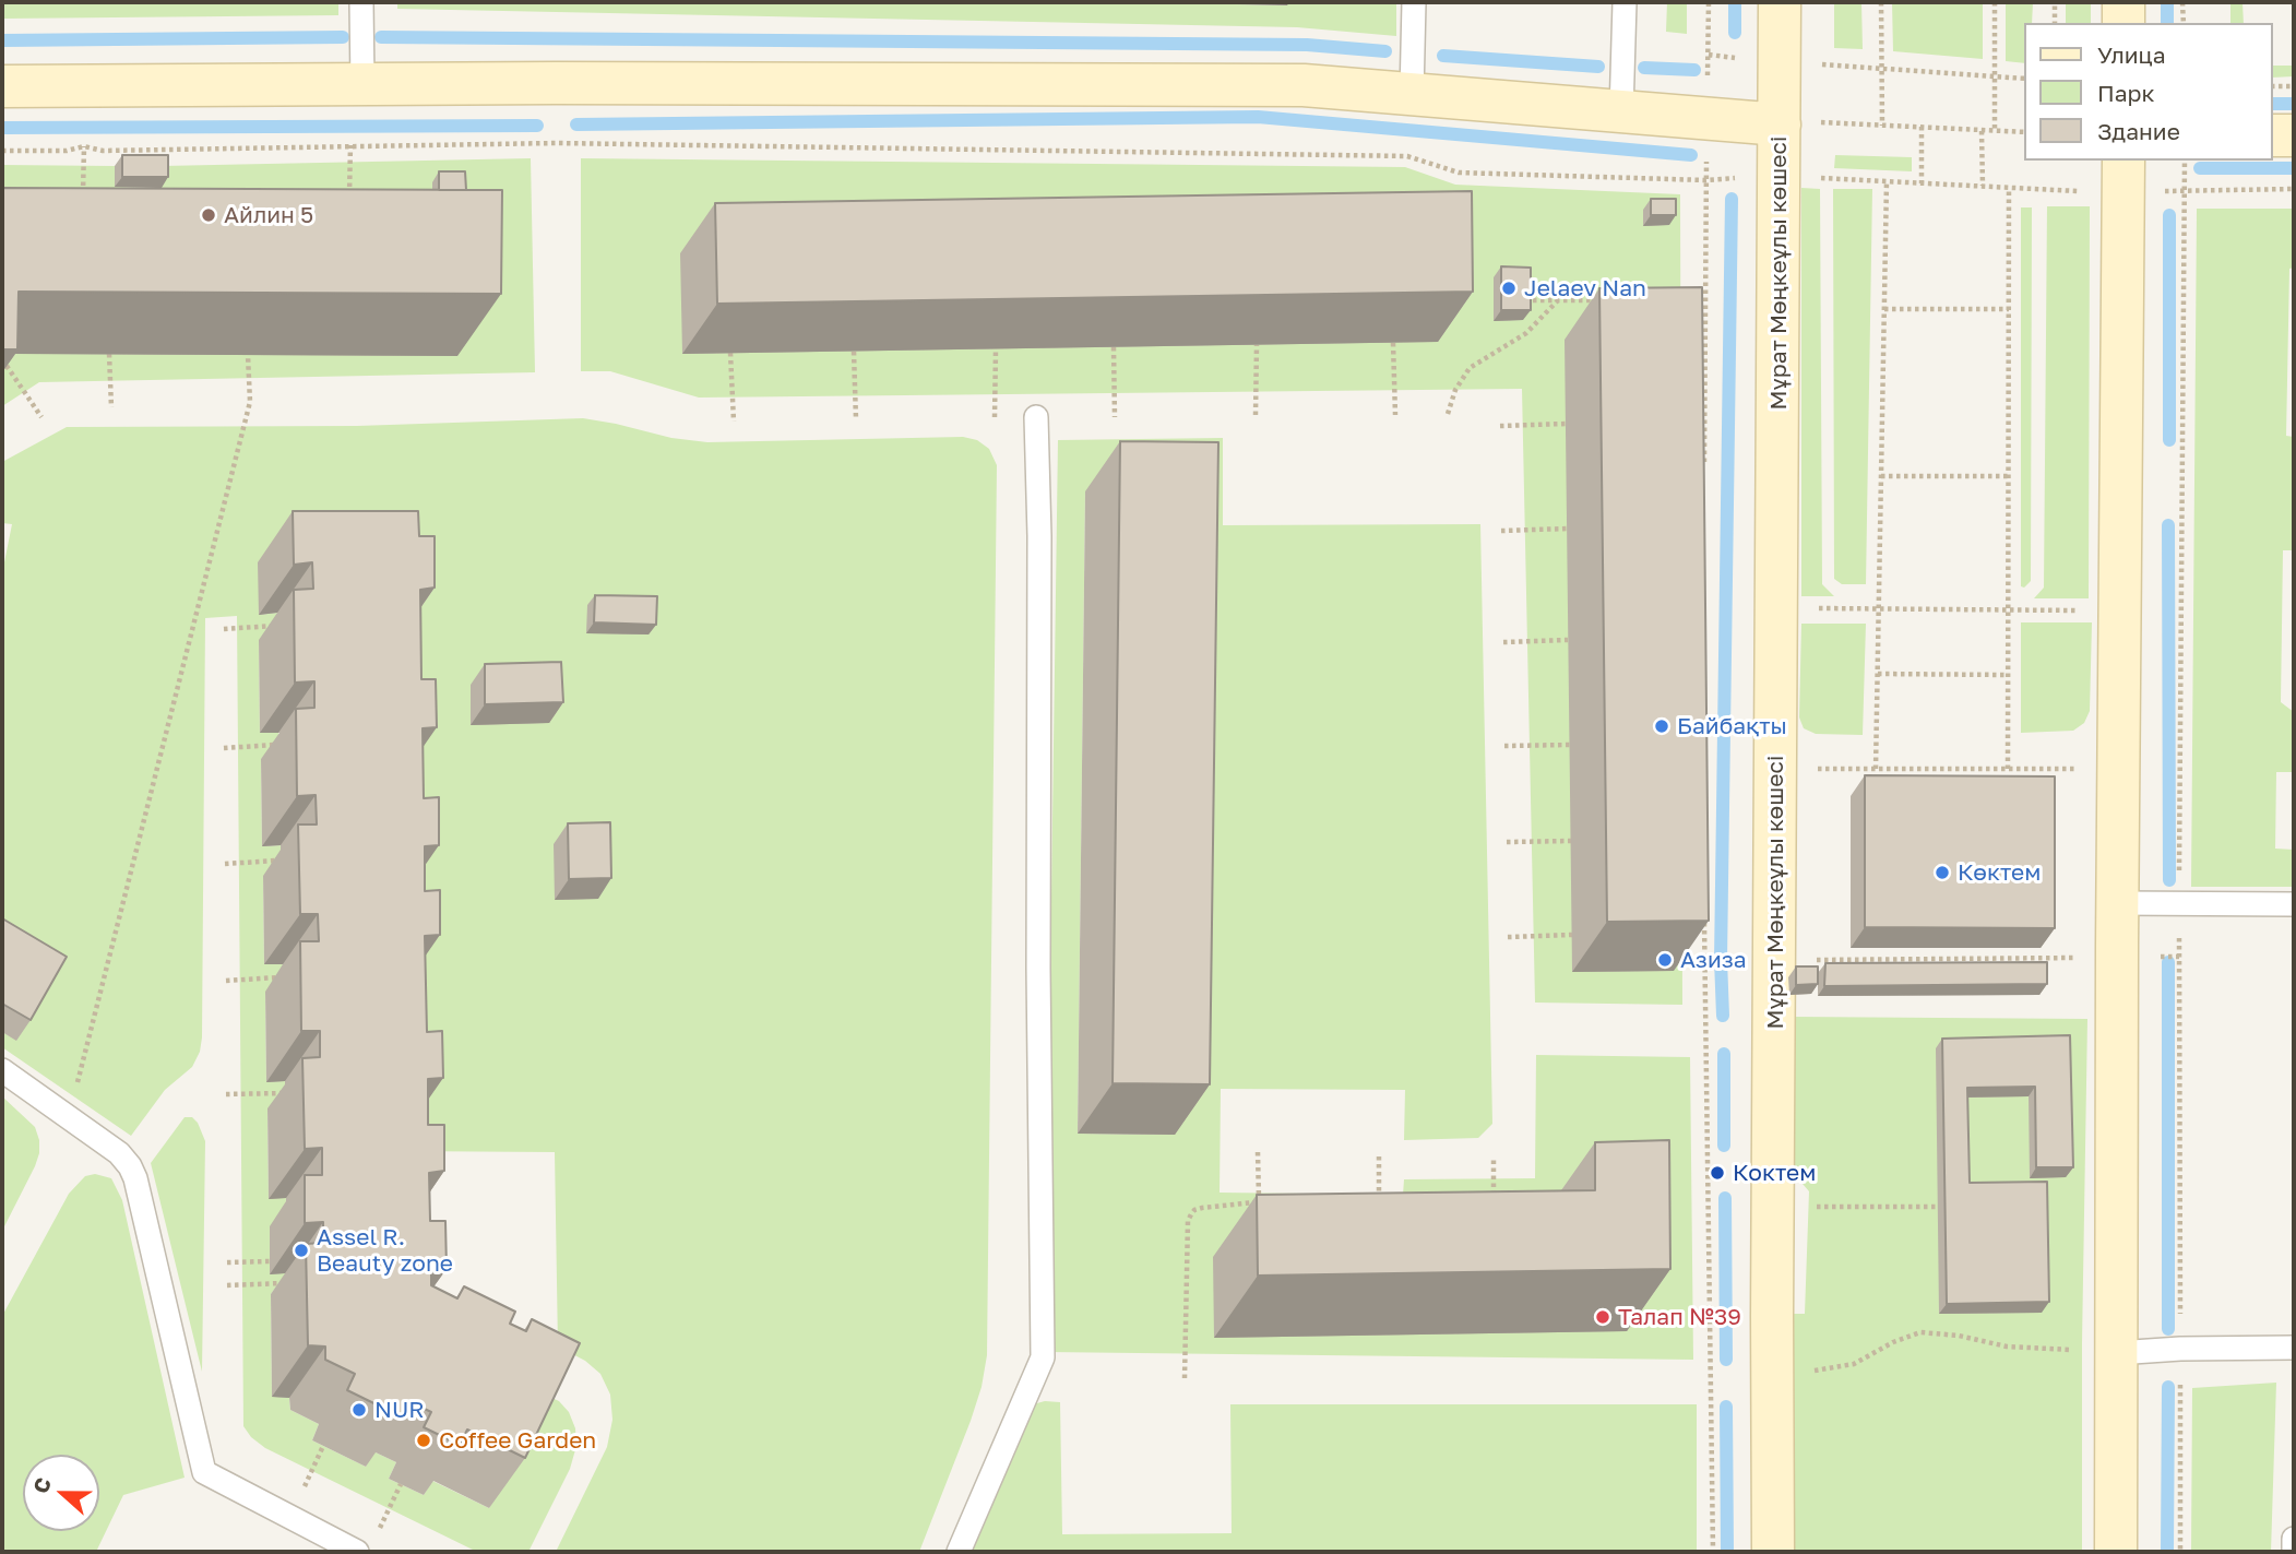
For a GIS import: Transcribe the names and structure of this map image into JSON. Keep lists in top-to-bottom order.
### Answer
{
  "streets": {
    "main road": ["Мұрат Мөңкеұлы көшесі"]
  },
  "places": [
    "Айлин 5",
    "Jelaev Nan",
    "Байбақты",
    "Көктем",
    "Азиза",
    "Коктем",
    "Assel R. Beauty zone",
    "Талап №39",
    "NUR",
    "Coffee Garden"
  ],
  "legend": ["Улица", "Парк", "Здание"],
  "north": "left"
}
